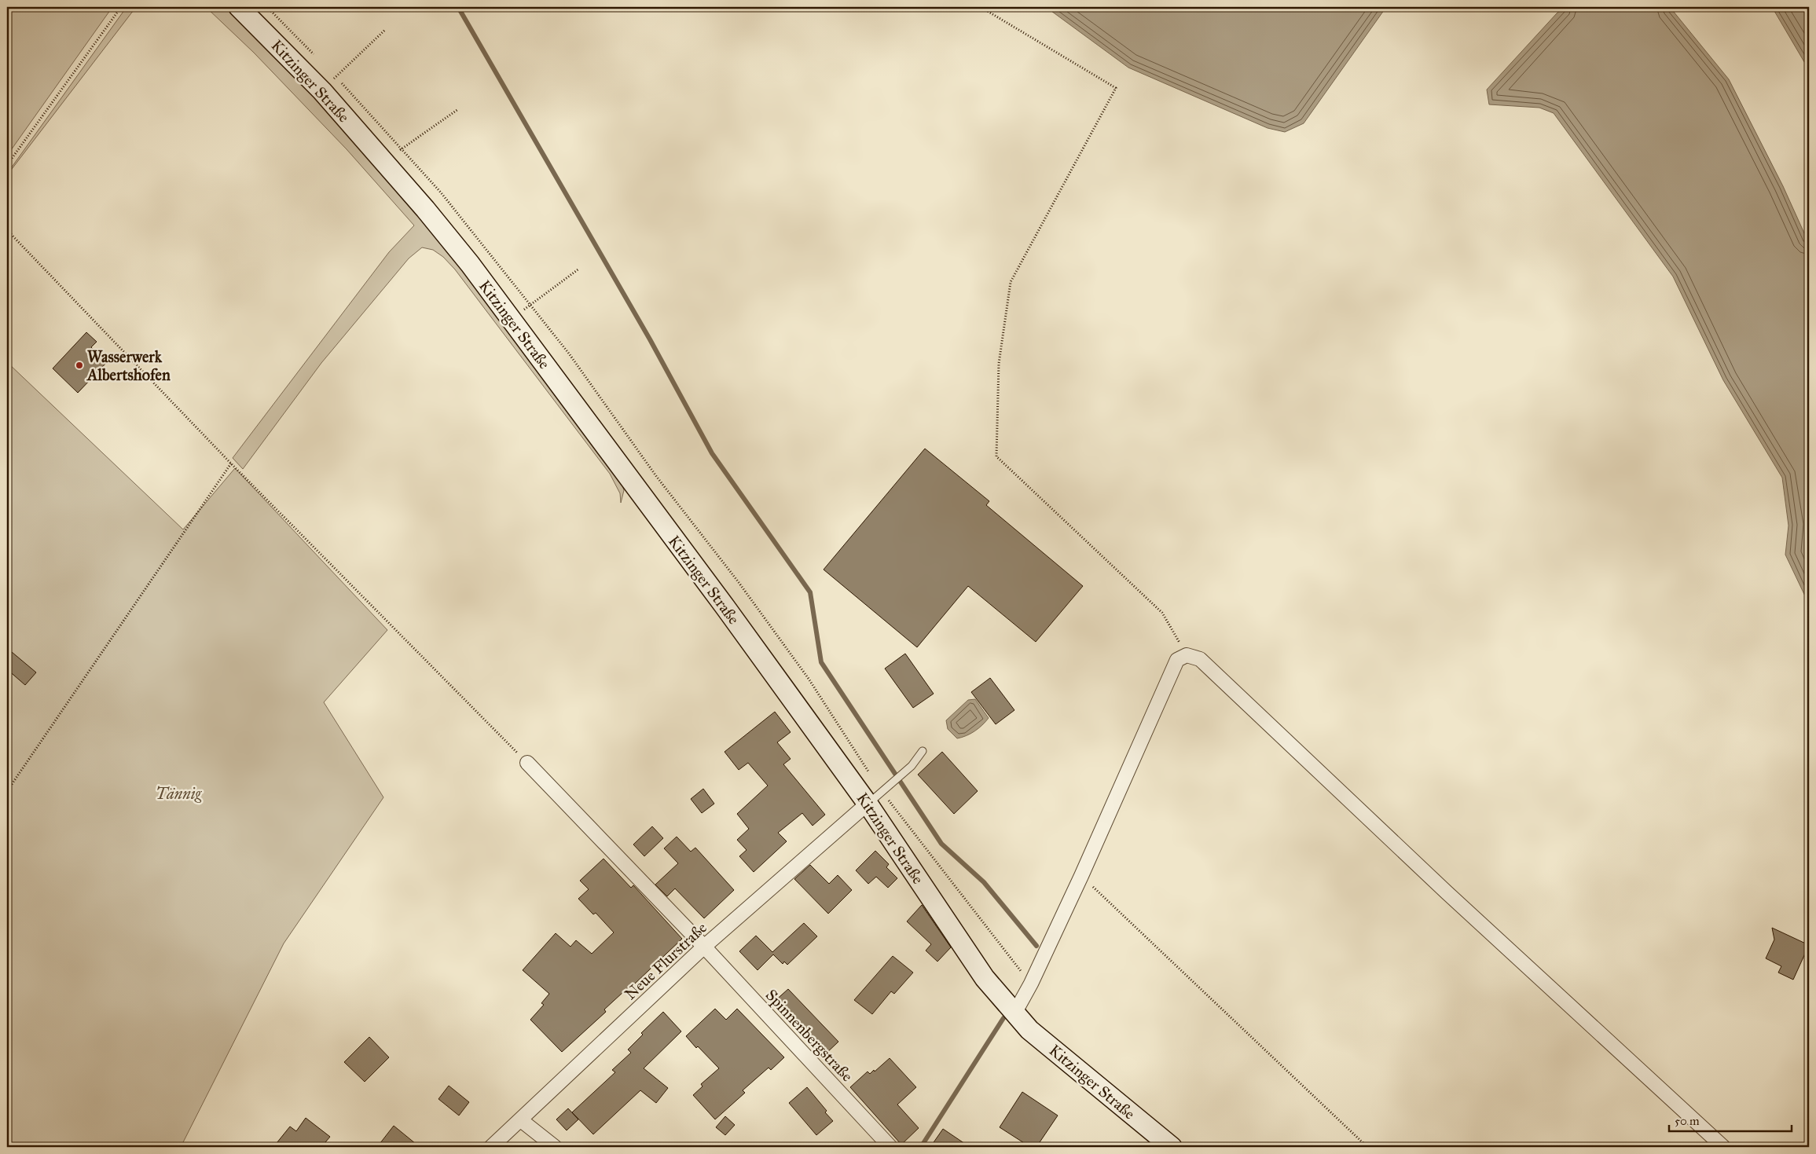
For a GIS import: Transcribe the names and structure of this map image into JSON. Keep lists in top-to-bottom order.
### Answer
{
  "streets": {
    "street": ["Kitzinger Straße", "Neue Flurstraße", "Spinnenbergstraße"]
  },
  "crossings": [
    ["Kitzinger Straße", "Neue Flurstraße"],
    ["Neue Flurstraße", "Spinnenbergstraße"]
  ],
  "parks": ["Tännig"],
  "places": ["Wasserwerk Albertshofen"],
  "scale_bar": "50 m"
}
